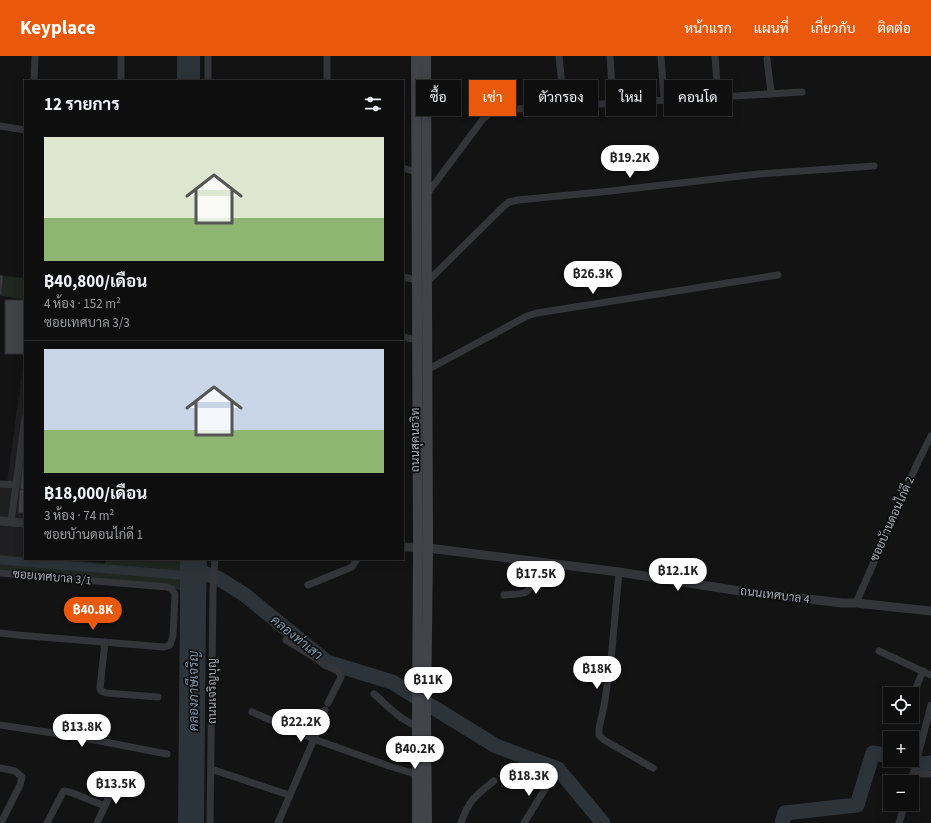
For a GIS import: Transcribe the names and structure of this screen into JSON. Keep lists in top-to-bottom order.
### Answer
{
  "streets": {
    "main road": ["ถนนสุคนธวิท"],
    "street": [
      "ซอยบัานดอนไก่ดี 2",
      "ซอยเทศบาล 3/1",
      "ถนนเทศบาล 4",
      "ถนนเจริญบุญ"
    ]
  },
  "crossings": [
    ["ถนนสุคนธวิท", "ถนนเทศบาล 4"],
    ["ซอยบัานดอนไก่ดี 2", "ถนนเทศบาล 4"]
  ],
  "water": ["คลองท่าเสา", "คลองภาษีเจริญ"],
  "page": {
    "header": "Keyplace",
    "nav": [
      "หน้าแรก",
      "แผนที่",
      "เกี่ยวกับ",
      "ติดต่อ"
    ],
    "chip": [
      "ซื้อ",
      "เช่า",
      "ตัวกรอง",
      "ใหม่",
      "คอนโด"
    ],
    "heading": "12 รายการ",
    "list": [
      {
        "name": "฿40,800/เดือน",
        "note": "4 ห้อง · 152 m² · ซอยเทศบาล 3/3"
      },
      {
        "name": "฿18,000/เดือน",
        "note": "3 ห้อง · 74 m² · ซอยบัานดอนไก่ดี 1"
      }
    ],
    "price": [
      "฿19.2K",
      "฿26.3K",
      "฿12.1K",
      "฿17.5K",
      "฿40.8K",
      "฿18K",
      "฿11K",
      "฿22.2K",
      "฿13.8K",
      "฿40.2K",
      "฿18.3K",
      "฿13.5K"
    ],
    "map_buttons": ["+", "−"]
  }
}
